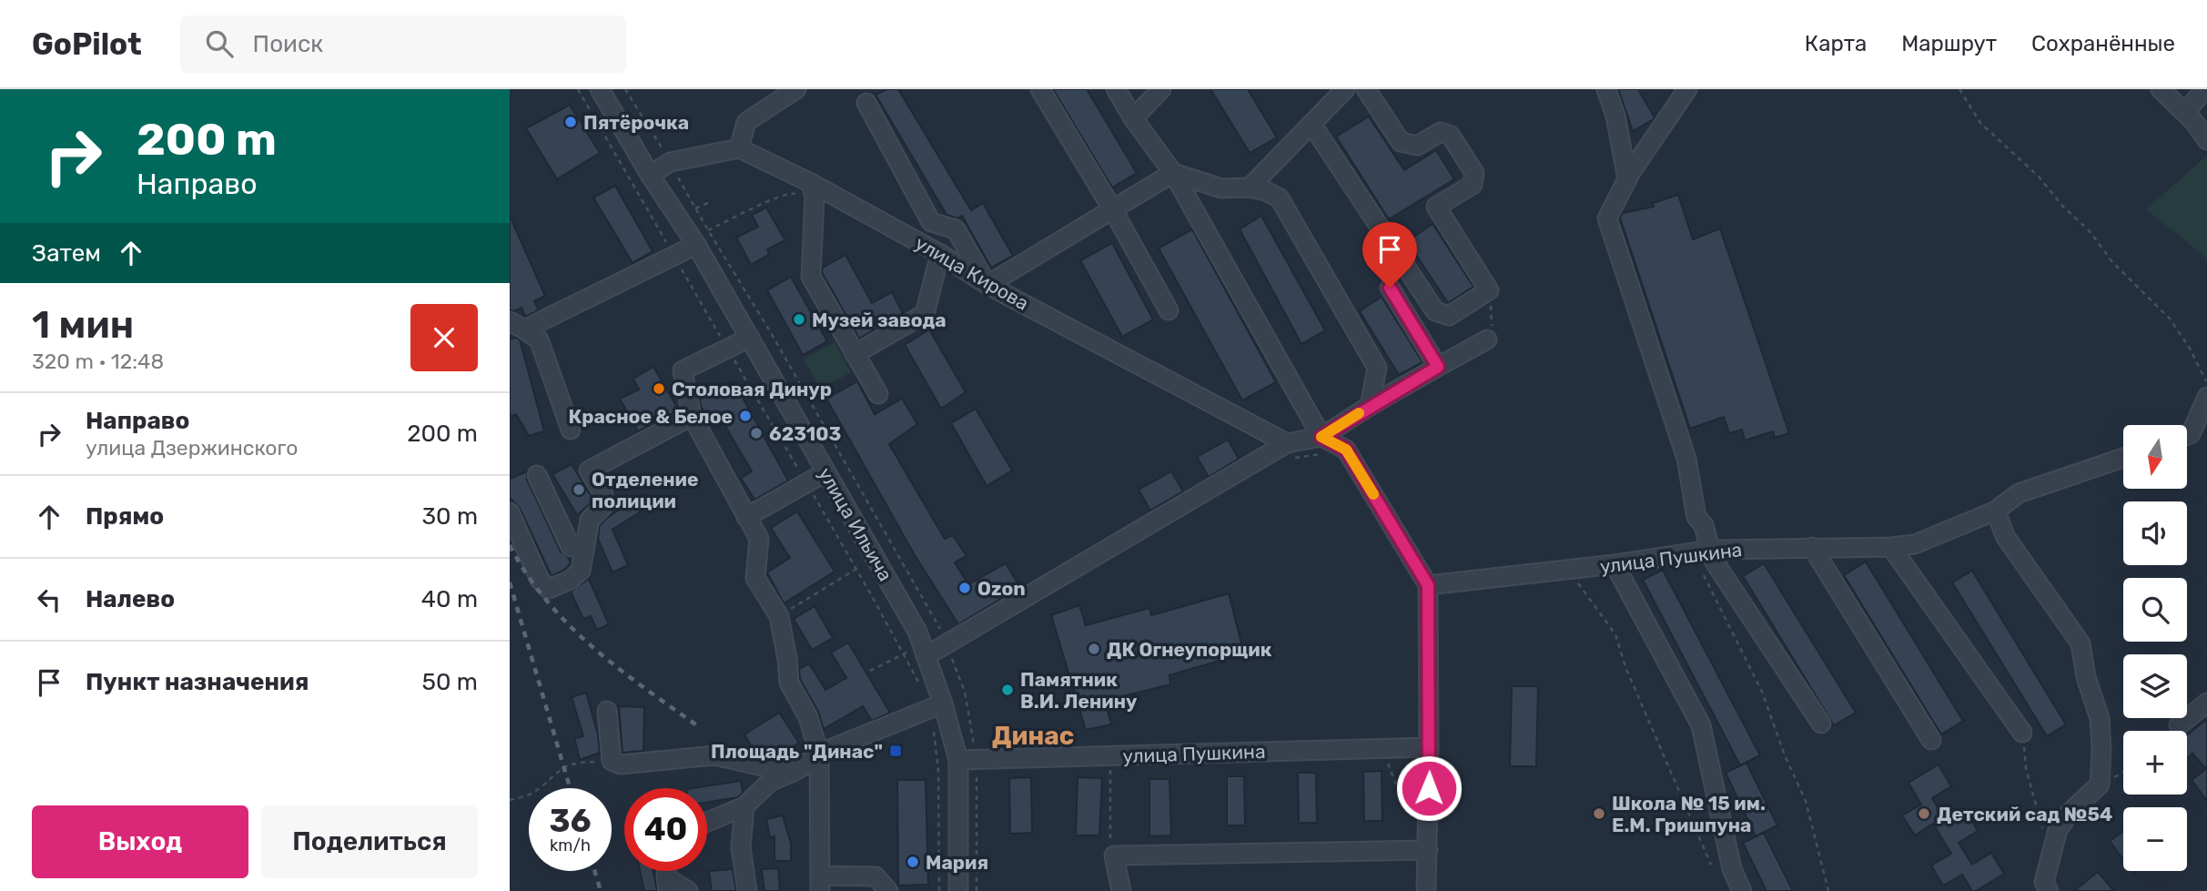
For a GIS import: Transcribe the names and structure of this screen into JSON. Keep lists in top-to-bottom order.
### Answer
{
  "streets": {
    "street": ["улица Кирова", "улица Ильича", "улица Пушкина"]
  },
  "crossings": [
    ["улица Ильича", "улица Пушкина"]
  ],
  "districts": ["Динас"],
  "places": {
    "other": [
      "Пятёрочка",
      "Музей завода",
      "Столовая Динур",
      "Красное & Белое",
      "623103",
      "Отделение полиции",
      "Ozon",
      "ДК Огнеупорщик",
      "Памятник В.И. Ленину",
      "Школа № 15 им. Е.М. Гришпуна",
      "Детский сад №54",
      "Мария"
    ],
    "transit": ["Площадь \"Динас\""]
  },
  "north": "bottom",
  "page": {
    "header": "GoPilot",
    "search": "Поиск",
    "nav": ["Карта", "Маршрут", "Сохранённые"],
    "turn": ["200 m", "Направо"],
    "then": "Затем",
    "heading": ["1 мин", "320 m · 12:48"],
    "list": [
      {
        "name": "Направо",
        "note": "улица Дзержинского",
        "value": "200 m"
      },
      {
        "name": "Прямо",
        "value": "30 m"
      },
      {
        "name": "Налево",
        "value": "40 m"
      },
      {
        "name": "Пункт назначения",
        "value": "50 m"
      }
    ],
    "map_buttons": ["+", "−"],
    "speed": "36 km/h",
    "limit": "40",
    "buttons": ["Выход", "Поделиться"]
  }
}
